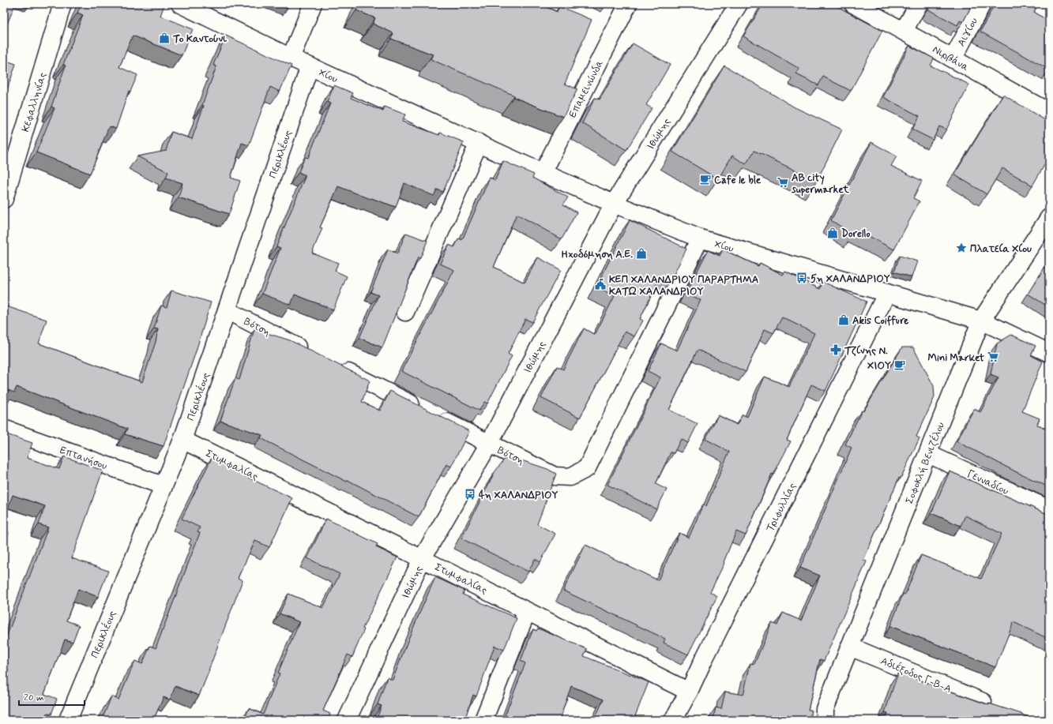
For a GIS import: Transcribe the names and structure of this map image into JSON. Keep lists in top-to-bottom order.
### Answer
{
  "streets": {
    "street": [
      "Αιγίου",
      "Νιρβάνα",
      "Χίου",
      "Επαμεινώνδα",
      "Κεφαλληνίας",
      "Ιθώμης",
      "Περικλέους",
      "Βότση",
      "Επτανήσου",
      "Σοφοκλή Βενιζέλου",
      "Στυμφαλίας",
      "Γενναδίου",
      "Τριφυλλίας",
      "Αδιέξοδος Γ-Β-Α"
    ]
  },
  "crossings": [
    ["Αιγίου", "Νιρβάνα"],
    ["Χίου", "Επαμεινώνδα"],
    ["Χίου", "Ιθώμης"],
    ["Χίου", "Περικλέους"],
    ["Χίου", "Βότση"],
    ["Χίου", "Σοφοκλή Βενιζέλου"],
    ["Χίου", "Τριφυλλίας"],
    ["Ιθώμης", "Βότση"],
    ["Ιθώμης", "Στυμφαλίας"],
    ["Περικλέους", "Βότση"],
    ["Περικλέους", "Επτανήσου"],
    ["Περικλέους", "Στυμφαλίας"],
    ["Σοφοκλή Βενιζέλου", "Γενναδίου"],
    ["Σοφοκλή Βενιζέλου", "Αδιέξοδος Γ-Β-Α"],
    ["Στυμφαλίας", "Τριφυλλίας"]
  ],
  "places": {
    "shop": [
      "Το Καντούνι",
      "Dorello",
      "Ηχοδόμηση Α.Ε.",
      "Akis Coiffure"
    ],
    "cafe": ["Cafe le ble", "ΧΙΟΥ"],
    "supermarket": ["AB city supermarket", "Mini Market"],
    "place": ["Πλατεία Χίου"],
    "bus stop": ["5η ΧΑΛΑΝΔΡΙΟΥ", "4η ΧΑΛΑΝΔΡΙΟΥ"],
    "public building": ["ΚΕΠ ΧΑΛΑΝΔΡΙΟΥ ΠΑΡΑΡΤΗΜΑ ΚΑΤΩ ΧΑΛΑΝΔΡΙΟΥ"],
    "pharmacy": ["Τζίνης Ν."]
  },
  "scale_bar": "20 m"
}
